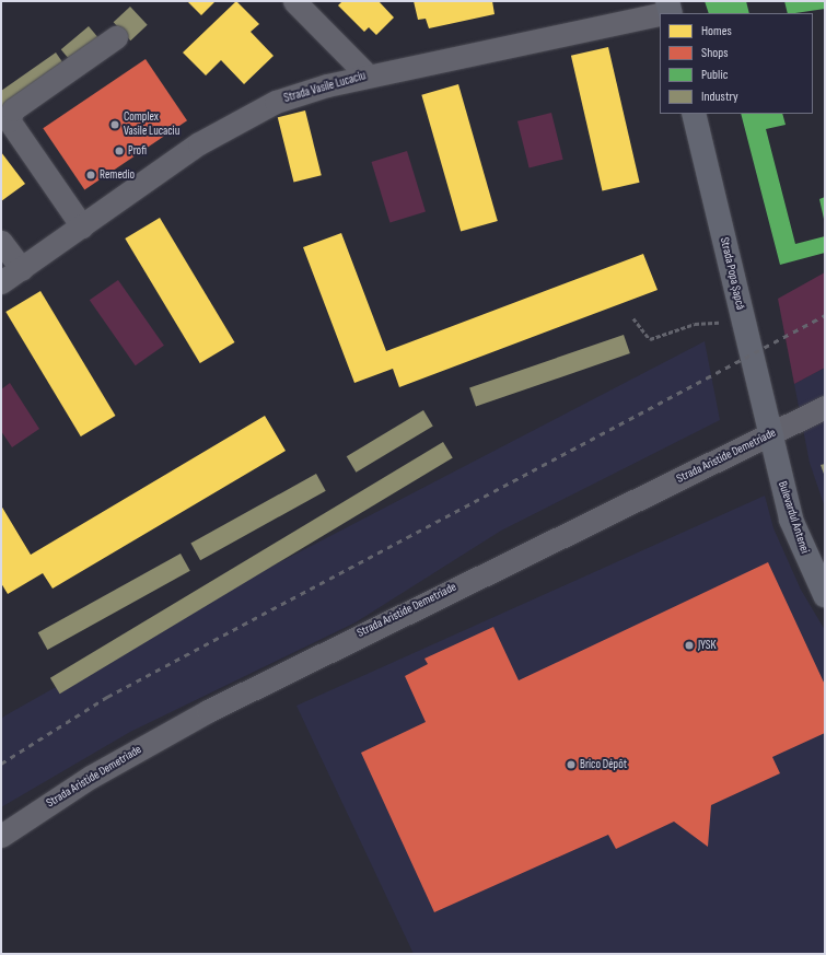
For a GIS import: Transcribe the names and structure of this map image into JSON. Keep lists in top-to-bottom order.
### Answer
{
  "streets": {
    "main road": ["Strada Popa Șapcă", "Bulevardul Antenei"],
    "street": ["Strada Vasile Lucaciu", "Strada Aristide Demetriade"]
  },
  "crossings": [
    ["Strada Popa Șapcă", "Strada Aristide Demetriade"],
    ["Strada Popa Șapcă", "Bulevardul Antenei"],
    ["Strada Aristide Demetriade", "Bulevardul Antenei"]
  ],
  "places": [
    "Complex Vasile Lucaciu",
    "Profi",
    "Remedio",
    "JYSK",
    "Brico Dépôt"
  ],
  "legend": [
    "Homes",
    "Shops",
    "Public",
    "Industry"
  ]
}
